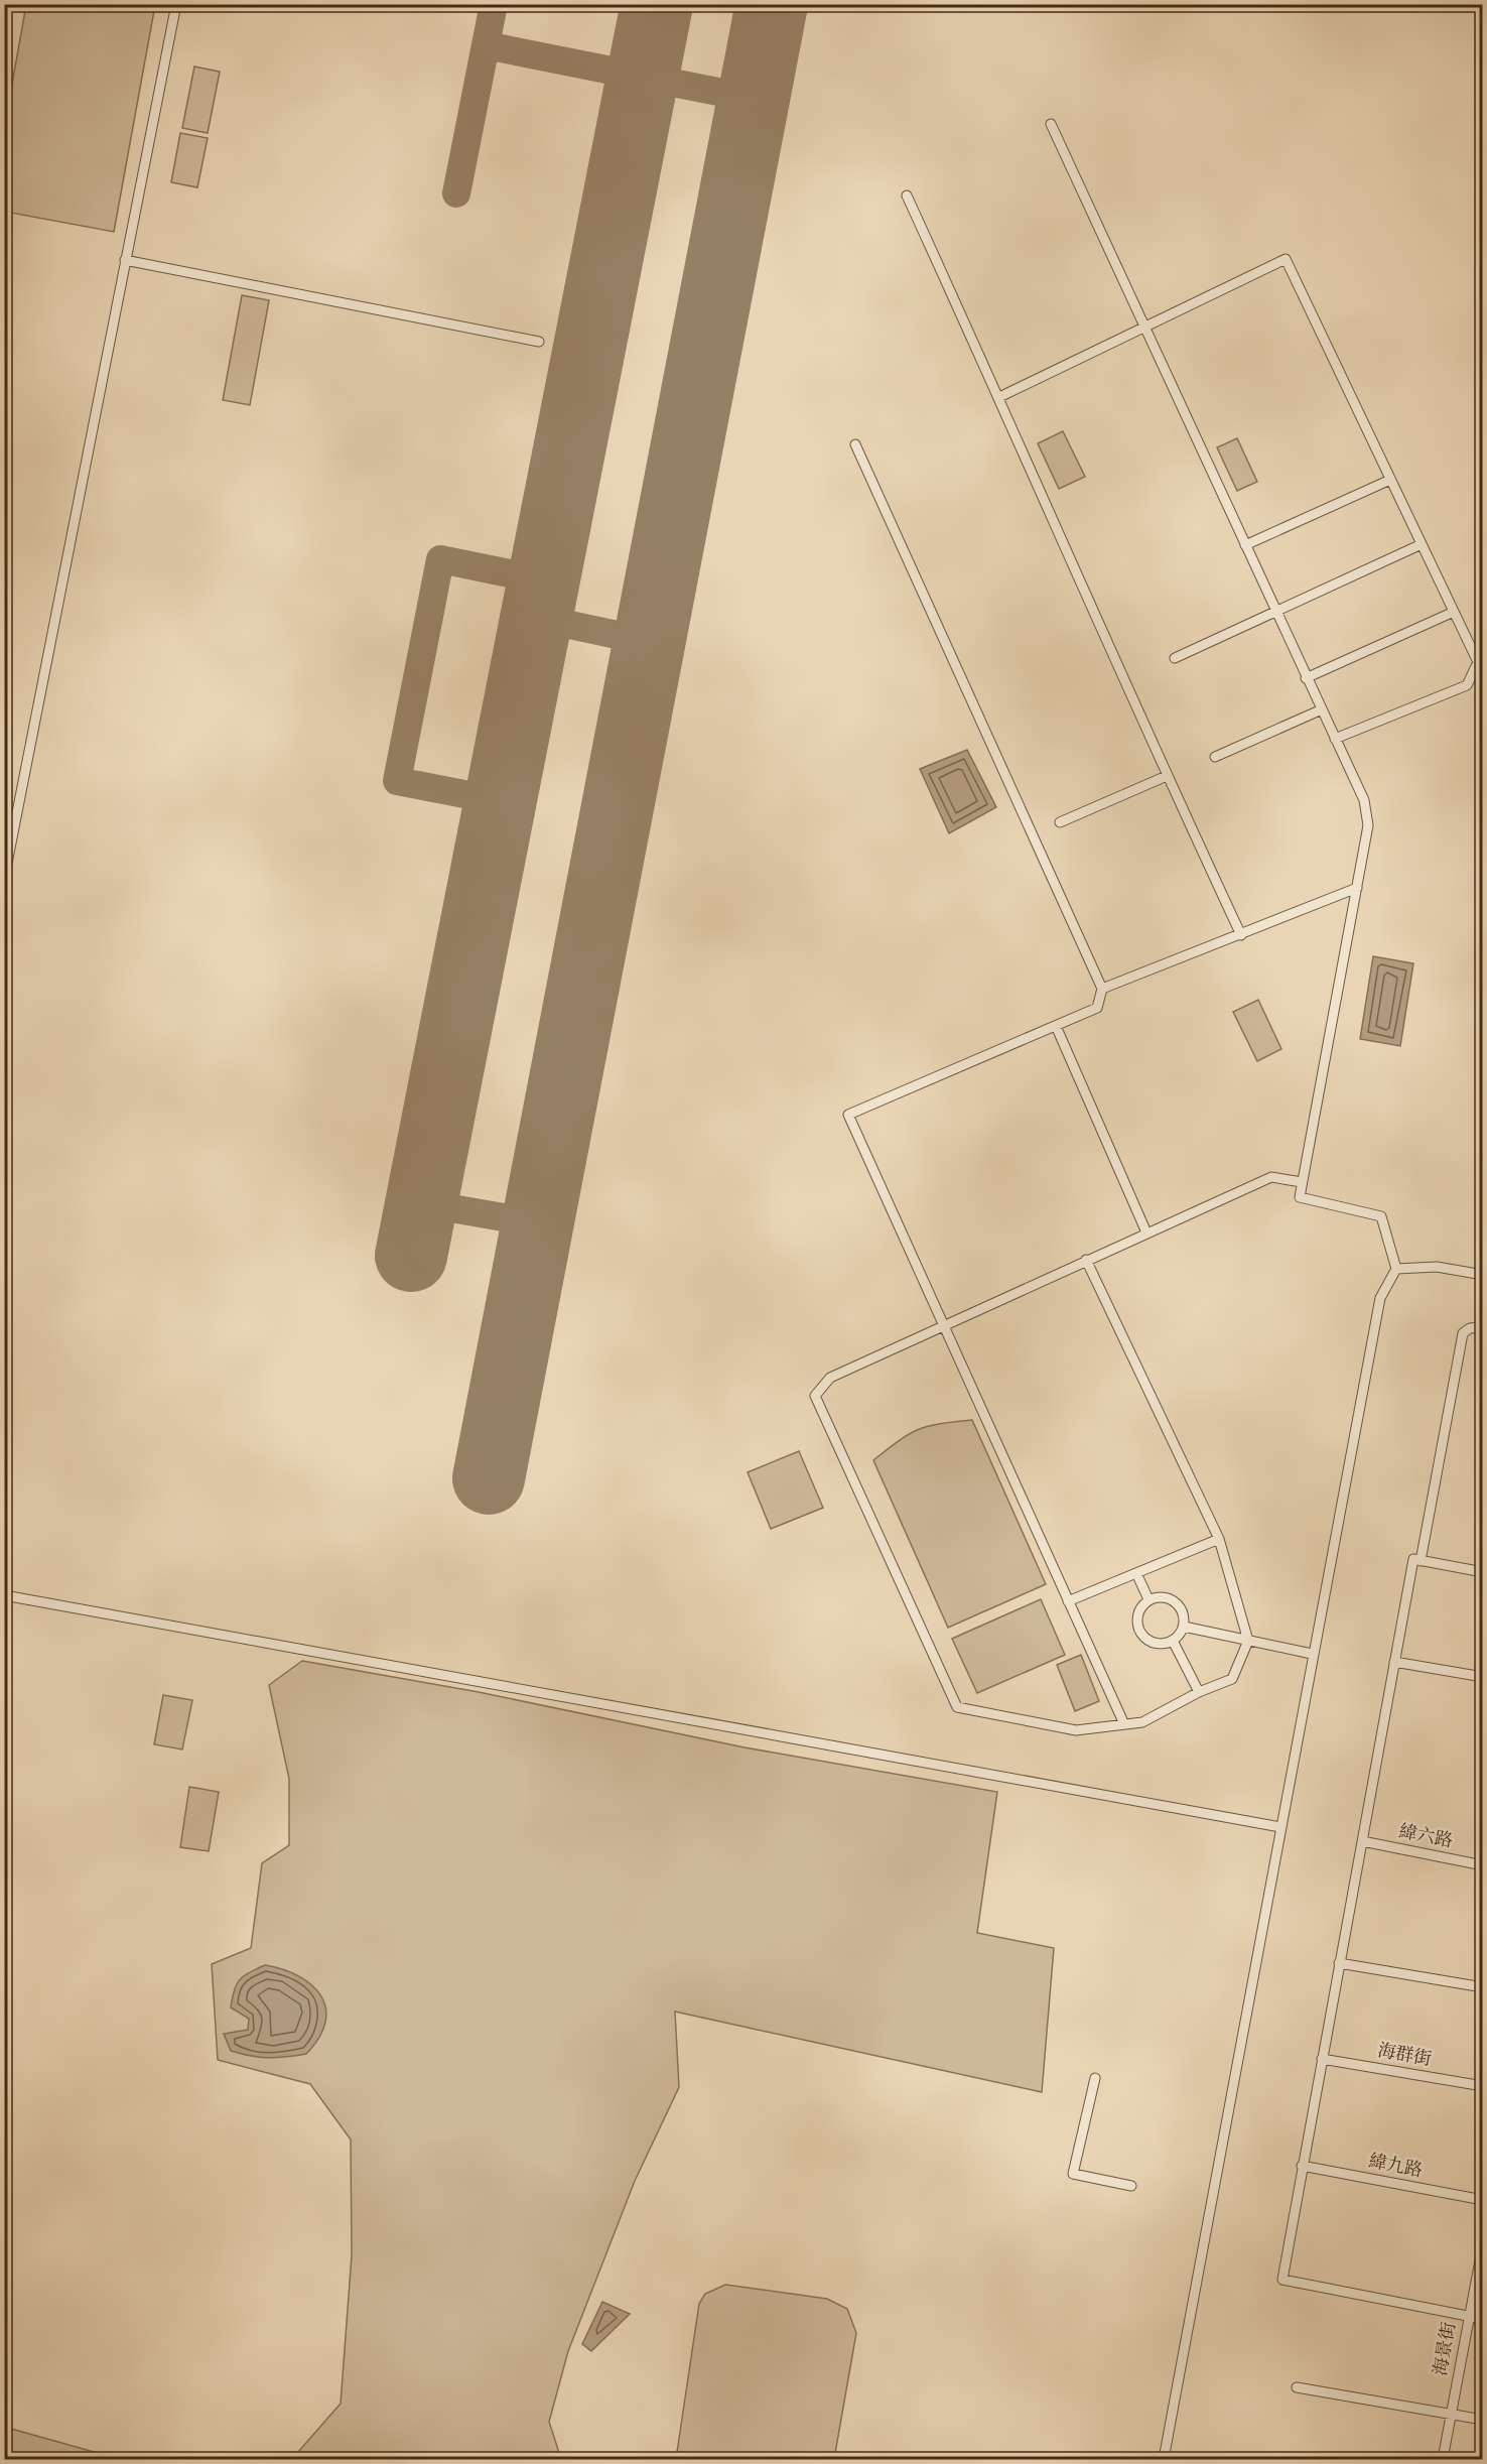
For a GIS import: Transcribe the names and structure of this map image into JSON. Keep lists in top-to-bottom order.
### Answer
{
  "streets": {
    "street": [
      "緯六路",
      "海群街",
      "緯九路",
      "海景街"
    ]
  }
}
